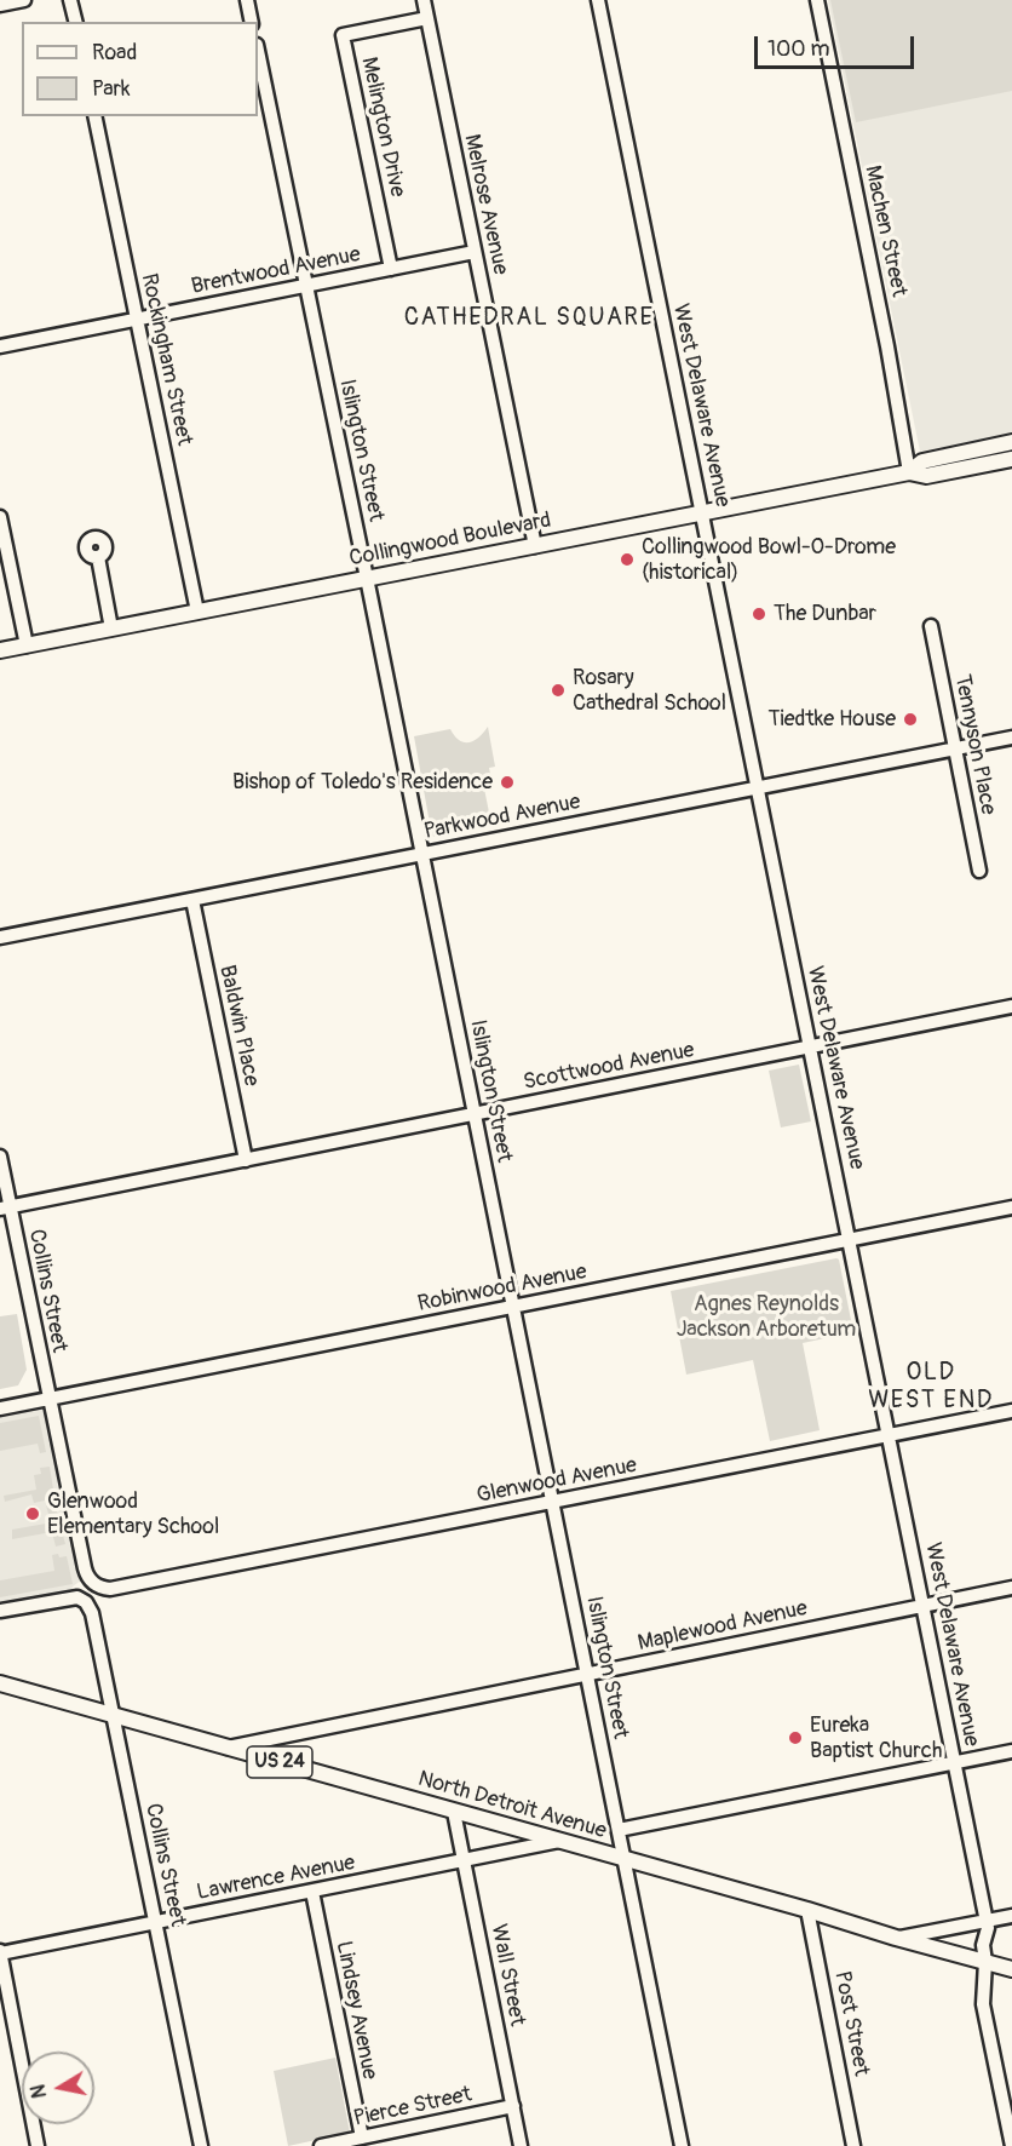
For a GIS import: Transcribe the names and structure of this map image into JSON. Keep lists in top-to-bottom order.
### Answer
{
  "streets": {
    "main road": ["Collingwood Boulevard", "US 24", "North Detroit Avenue"],
    "street": [
      "Melington Drive",
      "Melrose Avenue",
      "Machen Street",
      "Brentwood Avenue",
      "Rockingham Street",
      "West Delaware Avenue",
      "Islington Street",
      "Tennyson Place",
      "Parkwood Avenue",
      "Baldwin Place",
      "Scottwood Avenue",
      "Robinwood Avenue",
      "Collins Street",
      "Glenwood Avenue",
      "Maplewood Avenue",
      "Lawrence Avenue",
      "Wall Street",
      "Lindsey Avenue",
      "Post Street",
      "Pierce Street"
    ]
  },
  "crossings": [
    ["Melington Drive", "Melrose Avenue"],
    ["Melington Drive", "Brentwood Avenue"],
    ["Melrose Avenue", "Brentwood Avenue"],
    ["Melrose Avenue", "Collingwood Boulevard"],
    ["Machen Street", "Collingwood Boulevard"],
    ["Brentwood Avenue", "Rockingham Street"],
    ["Brentwood Avenue", "Islington Street"],
    ["Rockingham Street", "Collingwood Boulevard"],
    ["West Delaware Avenue", "Collingwood Boulevard"],
    ["West Delaware Avenue", "Parkwood Avenue"],
    ["West Delaware Avenue", "Scottwood Avenue"],
    ["West Delaware Avenue", "Robinwood Avenue"],
    ["West Delaware Avenue", "Glenwood Avenue"],
    ["West Delaware Avenue", "Maplewood Avenue"],
    ["West Delaware Avenue", "North Detroit Avenue"],
    ["Islington Street", "Collingwood Boulevard"],
    ["Islington Street", "Parkwood Avenue"],
    ["Islington Street", "Scottwood Avenue"],
    ["Islington Street", "Robinwood Avenue"],
    ["Islington Street", "Glenwood Avenue"],
    ["Islington Street", "Maplewood Avenue"],
    ["Islington Street", "North Detroit Avenue"],
    ["Tennyson Place", "Parkwood Avenue"],
    ["Parkwood Avenue", "Baldwin Place"],
    ["Baldwin Place", "Scottwood Avenue"],
    ["Scottwood Avenue", "Collins Street"],
    ["Robinwood Avenue", "Collins Street"],
    ["Collins Street", "Glenwood Avenue"],
    ["Collins Street", "North Detroit Avenue"],
    ["Collins Street", "Lawrence Avenue"],
    ["Maplewood Avenue", "North Detroit Avenue"],
    ["North Detroit Avenue", "Lawrence Avenue"],
    ["North Detroit Avenue", "Wall Street"],
    ["North Detroit Avenue", "Post Street"],
    ["Lawrence Avenue", "Wall Street"],
    ["Lawrence Avenue", "Lindsey Avenue"],
    ["Wall Street", "Pierce Street"],
    ["Lindsey Avenue", "Pierce Street"]
  ],
  "districts": ["CATHEDRAL SQUARE", "OLD WEST END"],
  "parks": ["Agnes Reynolds Jackson Arboretum"],
  "places": [
    "Collingwood Bowl-O-Drome (historical)",
    "The Dunbar",
    "Rosary Cathedral School",
    "Tiedtke House",
    "Bishop of Toledo's Residence",
    "Glenwood Elementary School",
    "Eureka Baptist Church"
  ],
  "legend": ["Road", "Park"],
  "scale_bar": "100 m",
  "north": "left"
}
